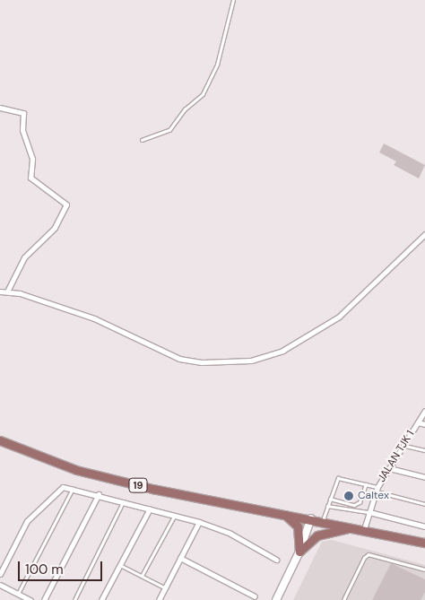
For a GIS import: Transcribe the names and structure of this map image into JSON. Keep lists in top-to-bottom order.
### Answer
{
  "streets": {
    "main road": ["19"],
    "street": ["JALAN TJK 1"]
  },
  "crossings": [
    ["JALAN TJK 1", "19"]
  ],
  "places": ["Caltex"],
  "scale_bar": "100 m"
}
